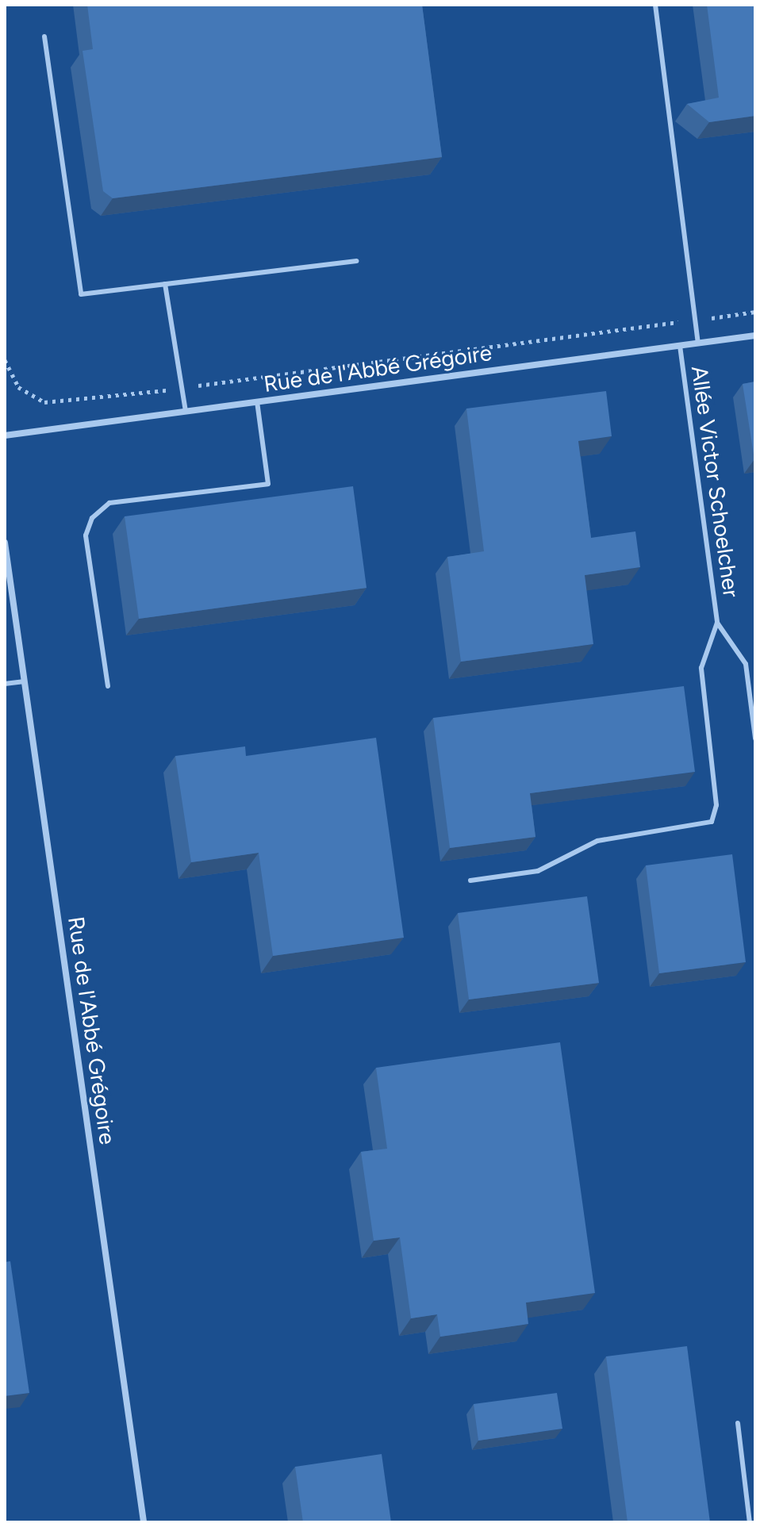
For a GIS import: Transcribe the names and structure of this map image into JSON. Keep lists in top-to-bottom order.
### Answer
{
  "streets": {
    "street": ["Rue de l'Abbé Grégoire"],
    "lane": ["Allée Victor Schoelcher"]
  },
  "crossings": [
    ["Rue de l'Abbé Grégoire", "Allée Victor Schoelcher"]
  ]
}
